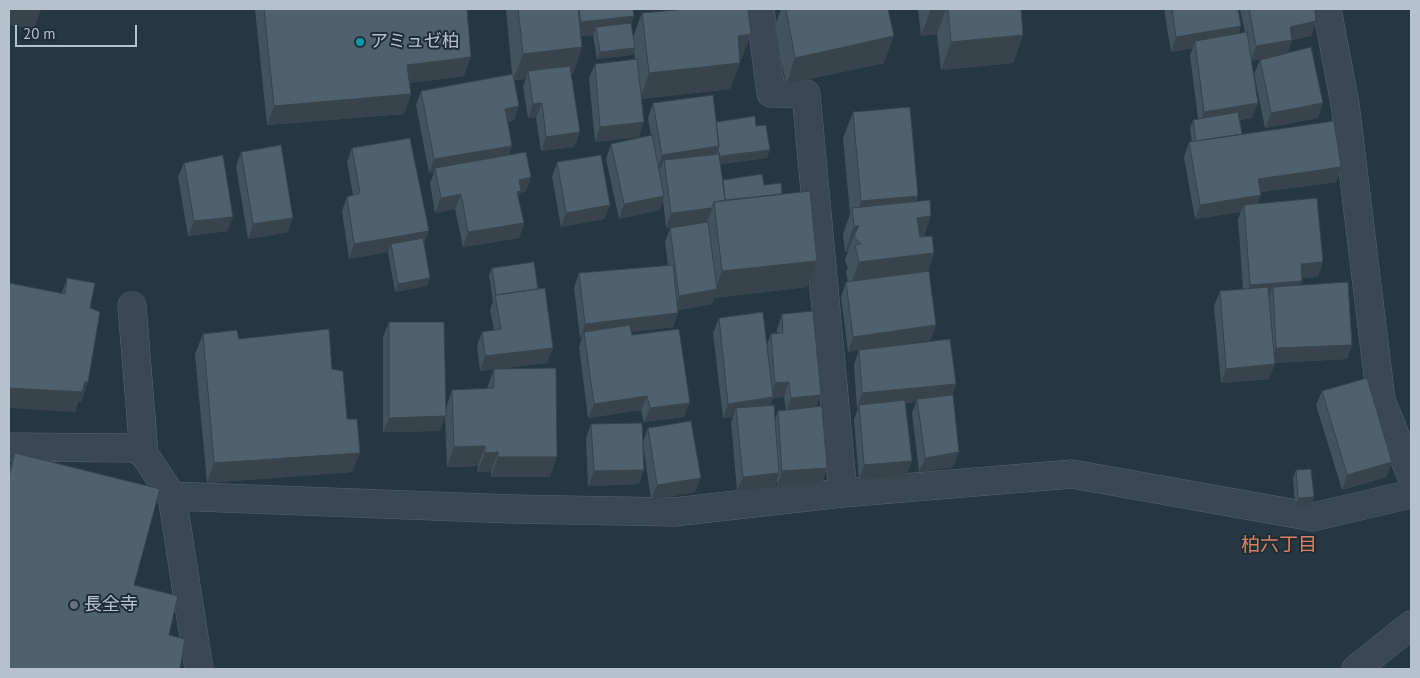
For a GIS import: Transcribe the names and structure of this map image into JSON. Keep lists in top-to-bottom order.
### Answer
{
  "districts": ["柏六丁目"],
  "places": ["アミュゼ柏", "長全寺"],
  "scale_bar": "20 m"
}
